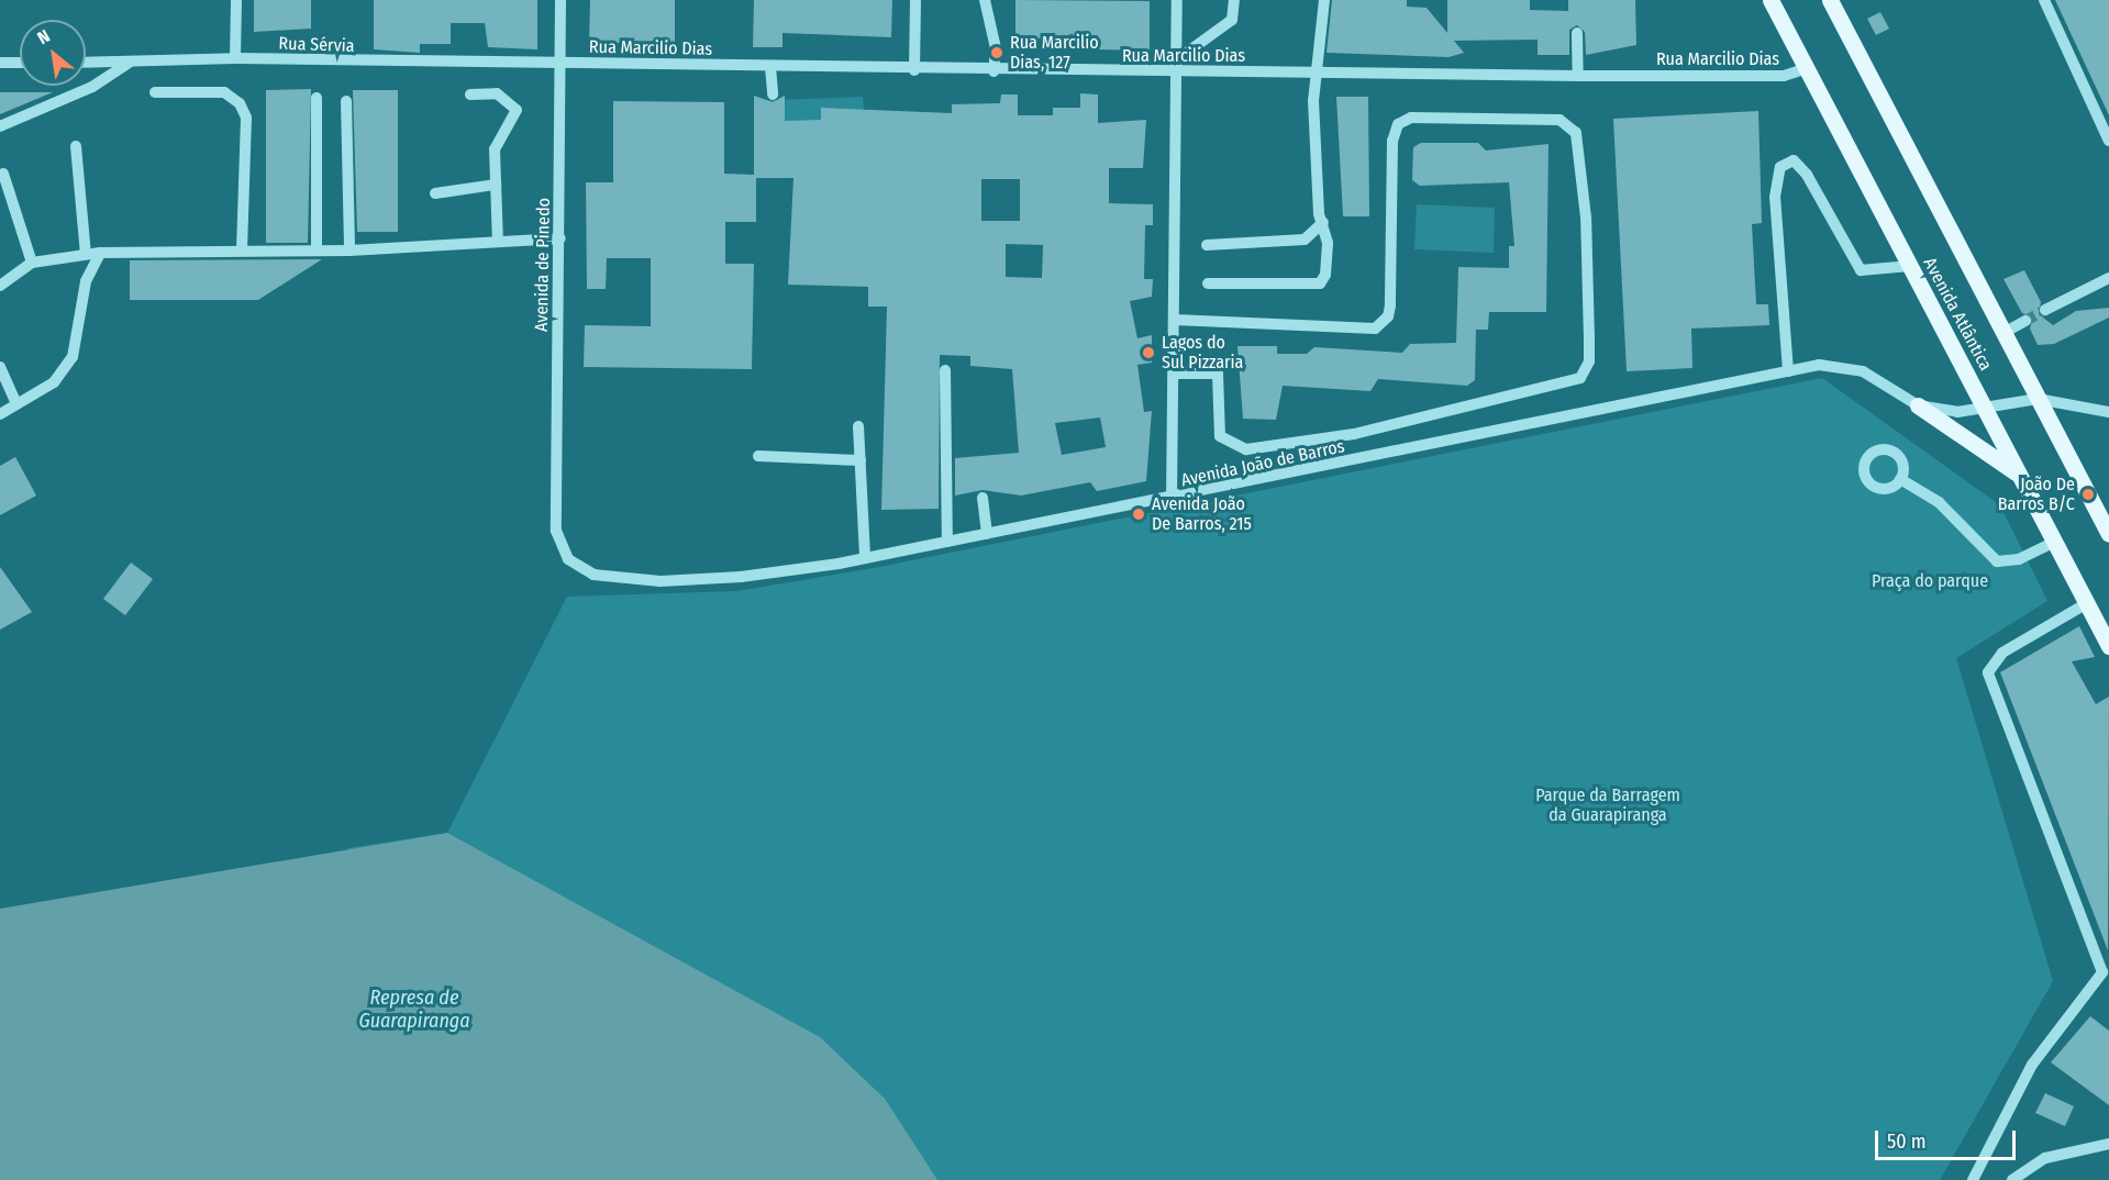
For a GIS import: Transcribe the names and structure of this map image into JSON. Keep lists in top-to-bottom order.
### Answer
{
  "streets": {
    "main road": ["Avenida Atlântica"],
    "street": [
      "Rua Sérvia",
      "Rua Marcilio Dias",
      "Avenida de Pinedo",
      "Avenida João de Barros"
    ]
  },
  "crossings": [
    ["Rua Sérvia", "Rua Marcilio Dias"],
    ["Rua Sérvia", "Avenida de Pinedo"],
    ["Rua Marcilio Dias", "Avenida de Pinedo"],
    ["Rua Marcilio Dias", "Avenida Atlântica"],
    ["Avenida de Pinedo", "Avenida João de Barros"],
    ["Avenida Atlântica", "Avenida João de Barros"]
  ],
  "water": ["Represa de Guarapiranga"],
  "parks": ["Praça do parque", "Parque da Barragem da Guarapiranga"],
  "places": [
    "Rua Marcilio Dias, 127",
    "Lagos do Sul Pizzaria",
    "João De Barros B/C",
    "Avenida João De Barros, 215"
  ],
  "scale_bar": "50 m",
  "north": "top left"
}
